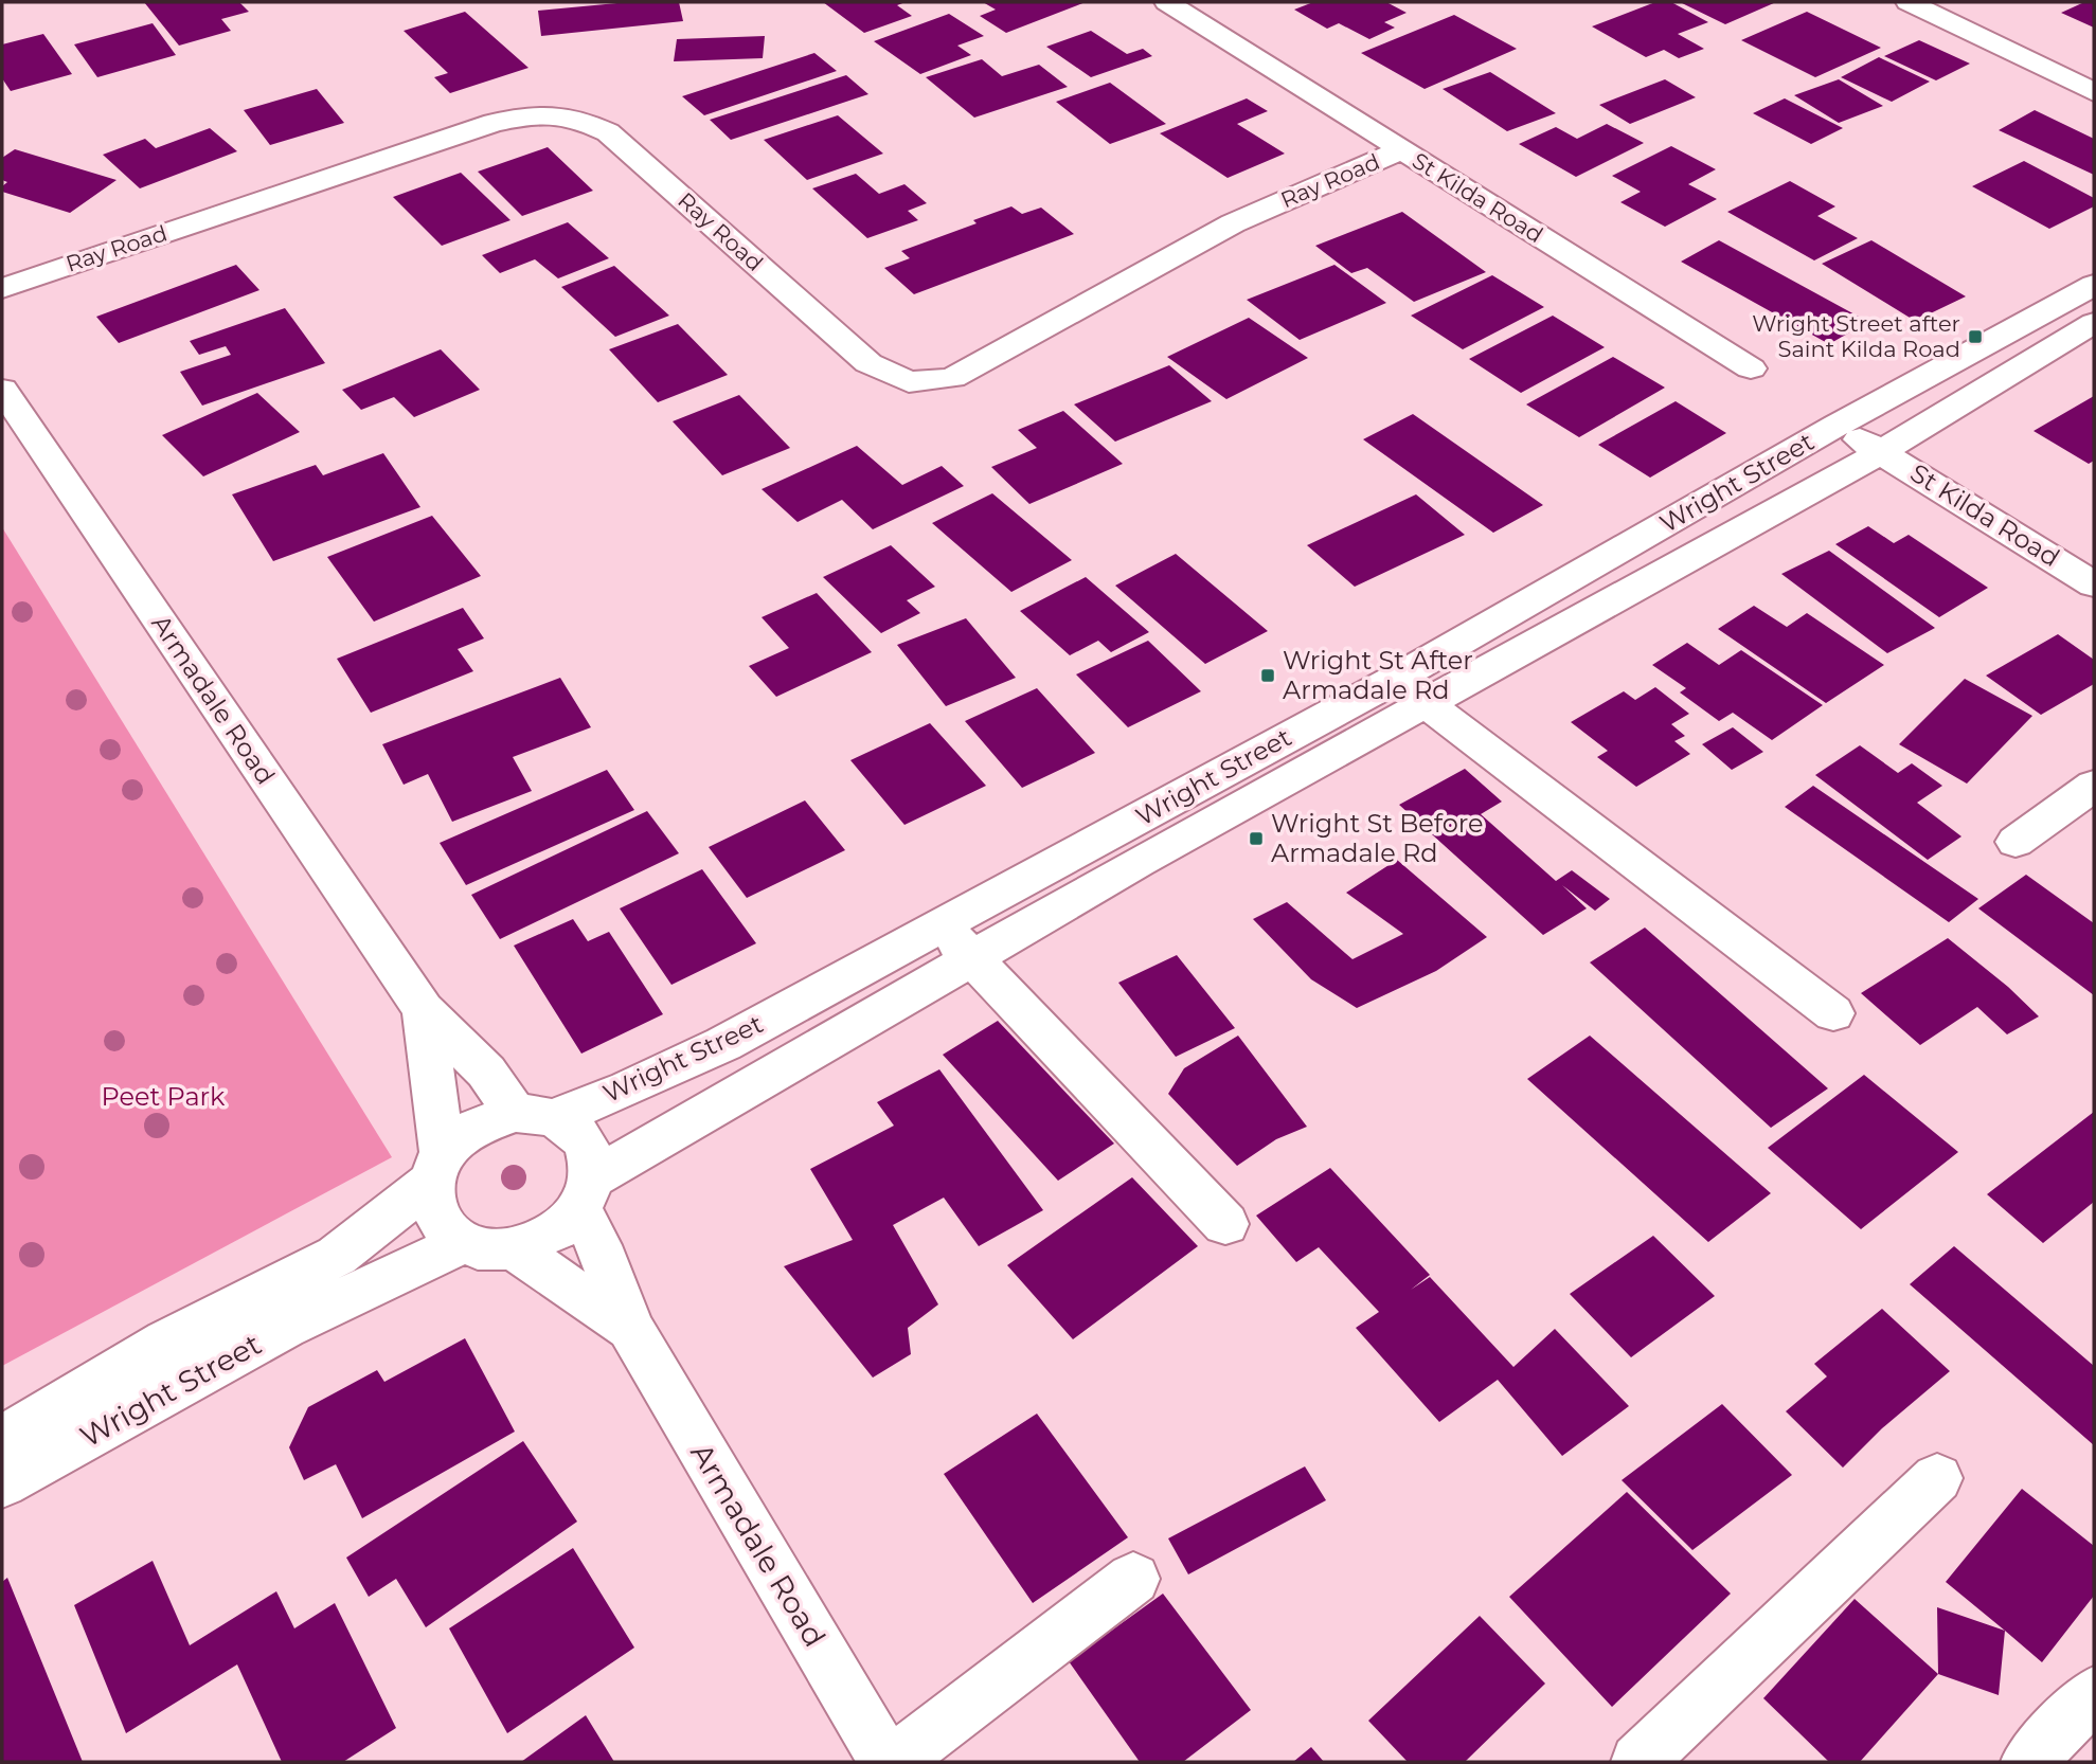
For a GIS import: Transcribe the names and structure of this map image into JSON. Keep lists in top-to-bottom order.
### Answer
{
  "streets": {
    "street": [
      "Ray Road",
      "St Kilda Road",
      "Wright Street",
      "Armadale Road"
    ]
  },
  "crossings": [
    ["Ray Road", "St Kilda Road"],
    ["St Kilda Road", "Wright Street"],
    ["Wright Street", "Armadale Road"]
  ],
  "parks": ["Peet Park"],
  "places": {
    "transit": ["Wright Street after Saint Kilda Road", "Wright St After Armadale Rd", "Wright St Before Armadale Rd"]
  }
}
